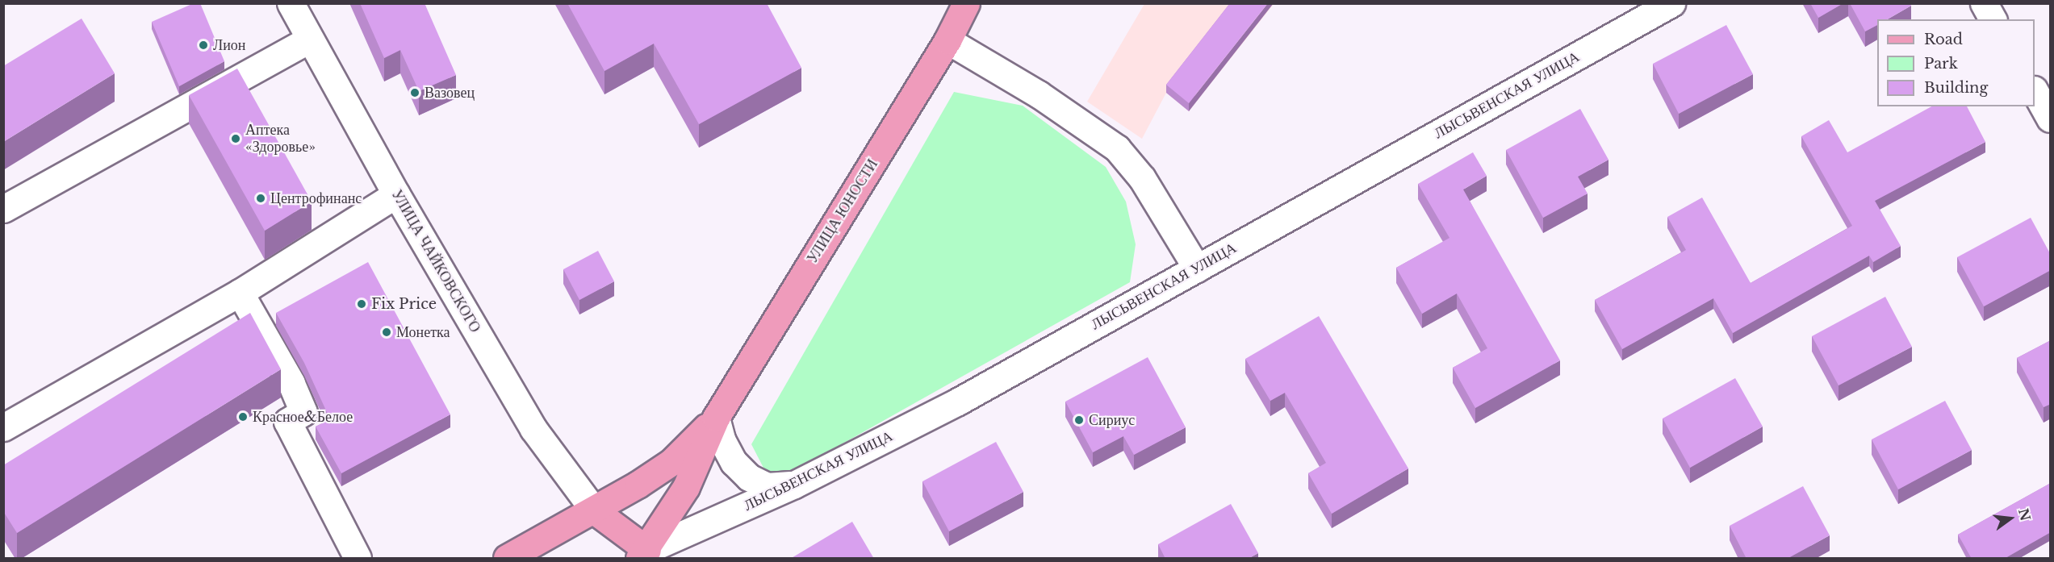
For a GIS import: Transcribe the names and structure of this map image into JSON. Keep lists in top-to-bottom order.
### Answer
{
  "streets": {
    "main road": ["УЛИЦА ЮНОСТИ"],
    "street": ["ЛЫСЬВЕНСКАЯ УЛИЦА", "УЛИЦА ЧАЙКОВСКОГО"]
  },
  "places": [
    "Лион",
    "Вазовец",
    "Аптека «Здоровье»",
    "Центрофинанс",
    "Fix Price",
    "Монетка",
    "Красное&Белое",
    "Сириус"
  ],
  "legend": ["Road", "Park", "Building"],
  "north": "right"
}
